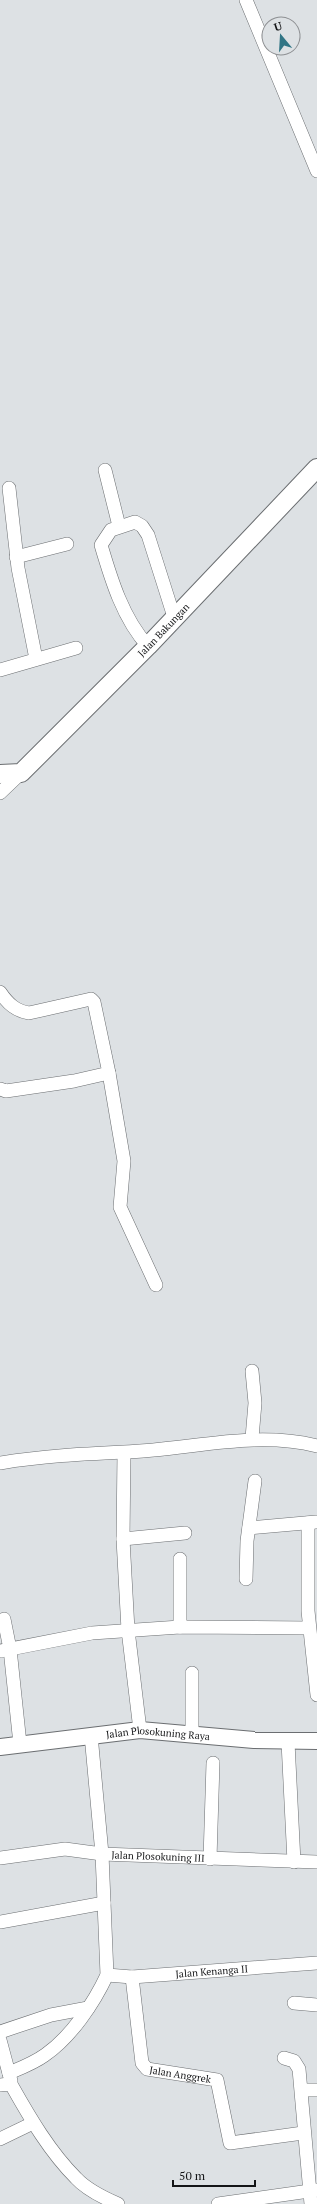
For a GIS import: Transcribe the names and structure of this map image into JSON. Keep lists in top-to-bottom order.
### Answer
{
  "streets": {
    "main road": ["Jalan Bakungan"],
    "street": [
      "Jalan Plosokuning Raya",
      "Jalan Plosokuning III",
      "Jalan Kenanga II",
      "Jalan Anggrek"
    ]
  },
  "crossings": [
    ["Jalan Kenanga II", "Jalan Anggrek"]
  ],
  "scale_bar": "50 m",
  "north": "top"
}
